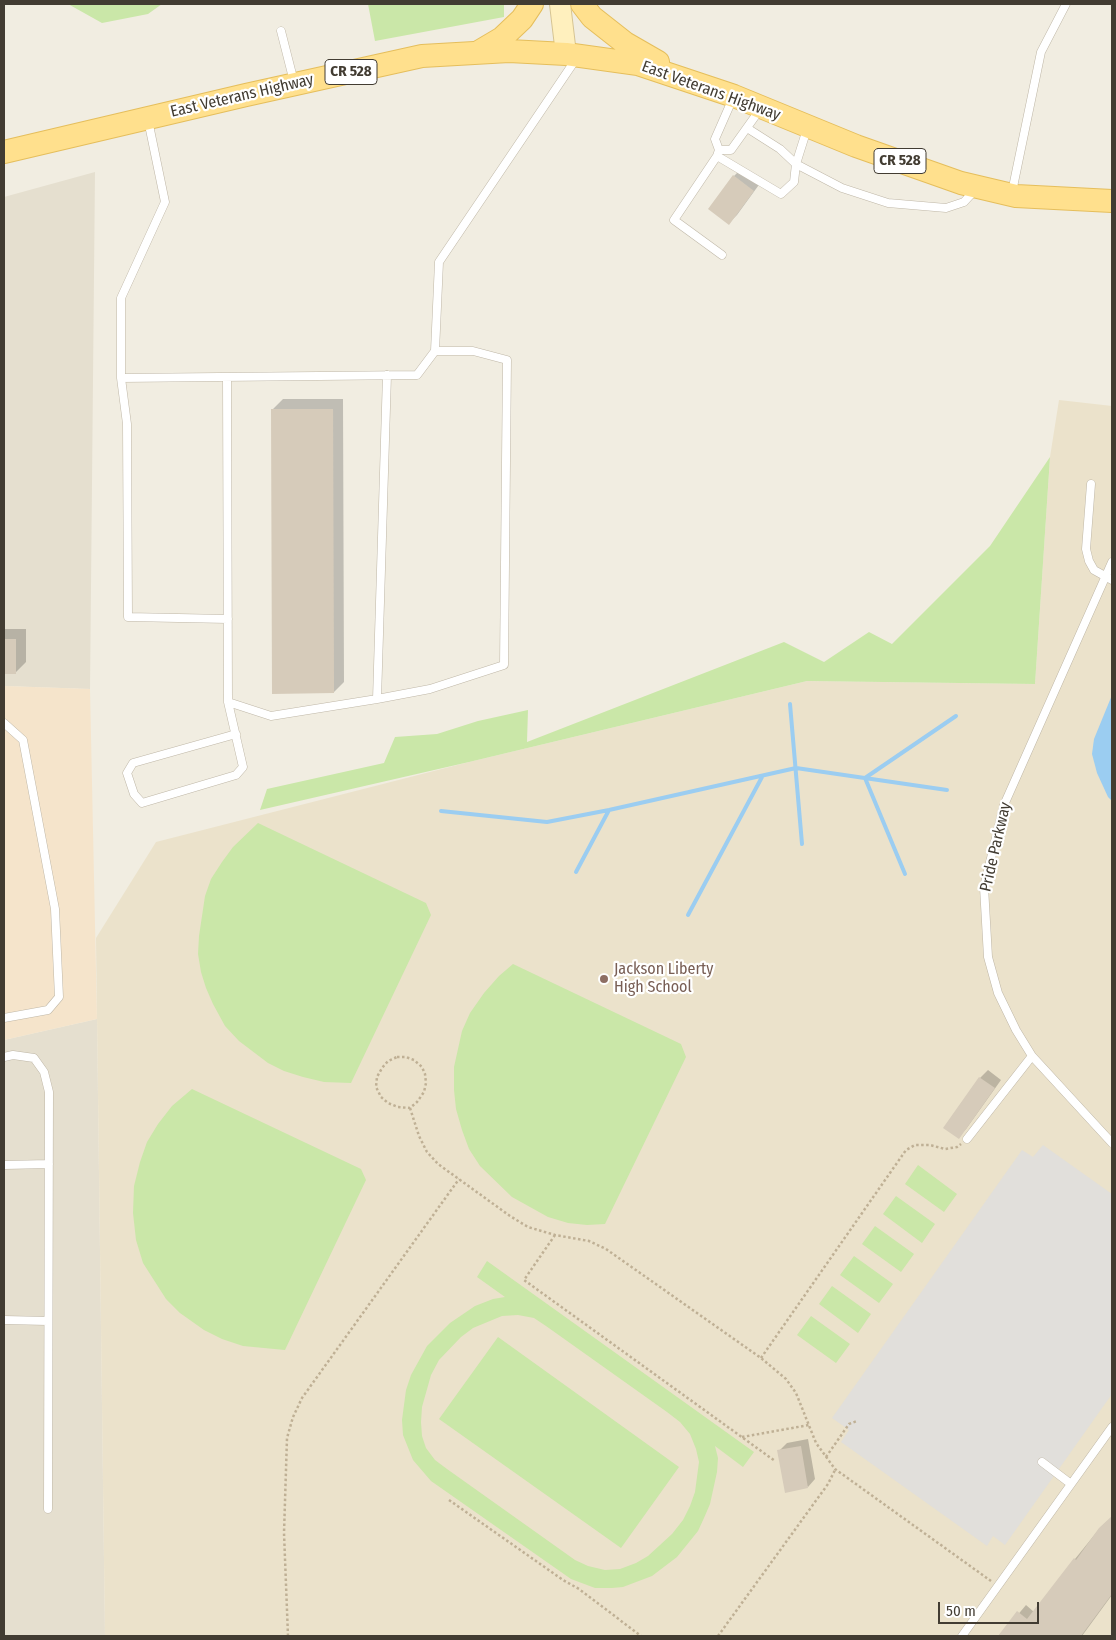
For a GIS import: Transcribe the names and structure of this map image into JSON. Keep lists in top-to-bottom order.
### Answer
{
  "streets": {
    "main road": ["CR 528", "East Veterans Highway"],
    "lane": ["Pride Parkway"]
  },
  "places": ["Jackson Liberty High School"],
  "scale_bar": "50 m"
}
